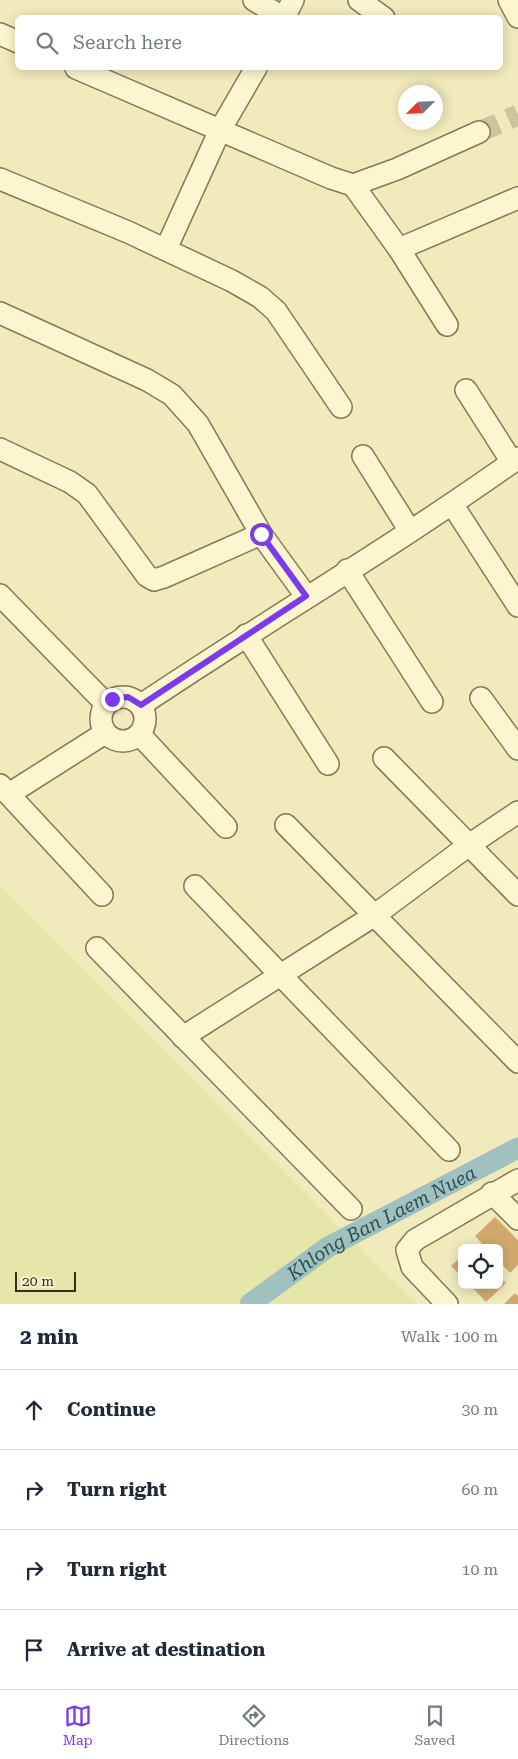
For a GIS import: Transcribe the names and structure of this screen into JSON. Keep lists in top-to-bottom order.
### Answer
{
  "water": ["Khlong Ban Laem Nuea"],
  "scale_bar": "20 m",
  "north": "bottom left",
  "page": {
    "search": "Search here",
    "scale": "20 m",
    "heading": ["2 min", "Walk · 100 m"],
    "list": [
      ["Continue", "30 m"],
      ["Turn right", "60 m"],
      ["Turn right", "10 m"],
      "Arrive at destination"
    ],
    "nav": ["Map", "Directions", "Saved"]
  }
}
